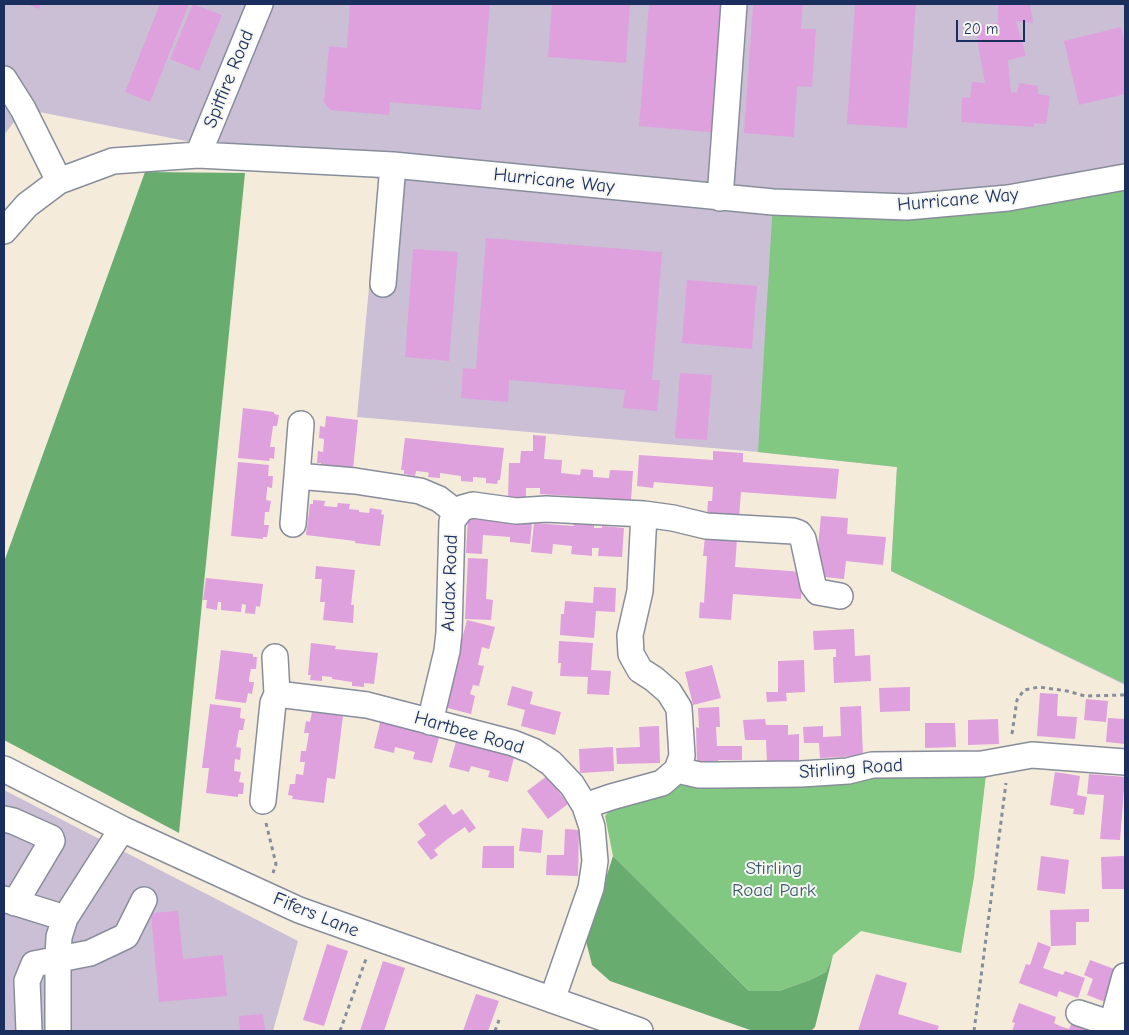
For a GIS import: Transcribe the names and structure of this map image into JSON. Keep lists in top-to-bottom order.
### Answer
{
  "streets": {
    "street": [
      "Spitfire Road",
      "Hurricane Way",
      "Audax Road",
      "Hartbee Road",
      "Stirling Road",
      "Fifers Lane"
    ]
  },
  "crossings": [
    ["Spitfire Road", "Hurricane Way"],
    ["Audax Road", "Hartbee Road"],
    ["Hartbee Road", "Fifers Lane"]
  ],
  "parks": ["Stirling Road Park"],
  "scale_bar": "20 m"
}
